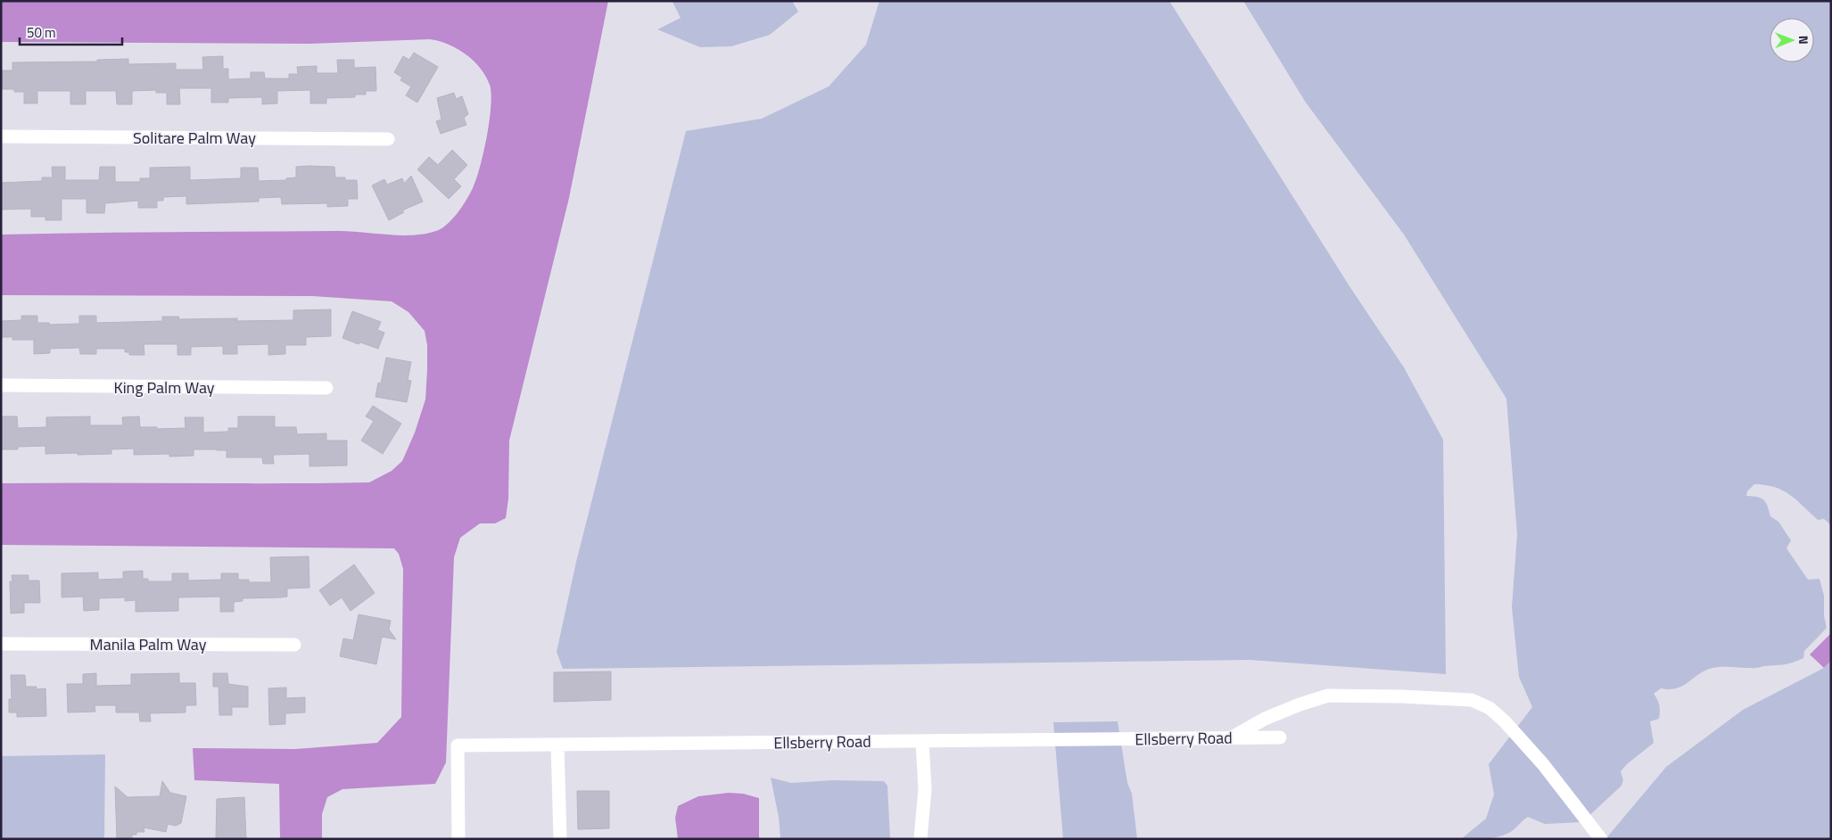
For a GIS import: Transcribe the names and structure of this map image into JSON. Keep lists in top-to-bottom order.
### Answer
{
  "streets": {
    "street": [
      "Solitare Palm Way",
      "King Palm Way",
      "Manila Palm Way",
      "Ellsberry Road"
    ]
  },
  "scale_bar": "50 m",
  "north": "right"
}
